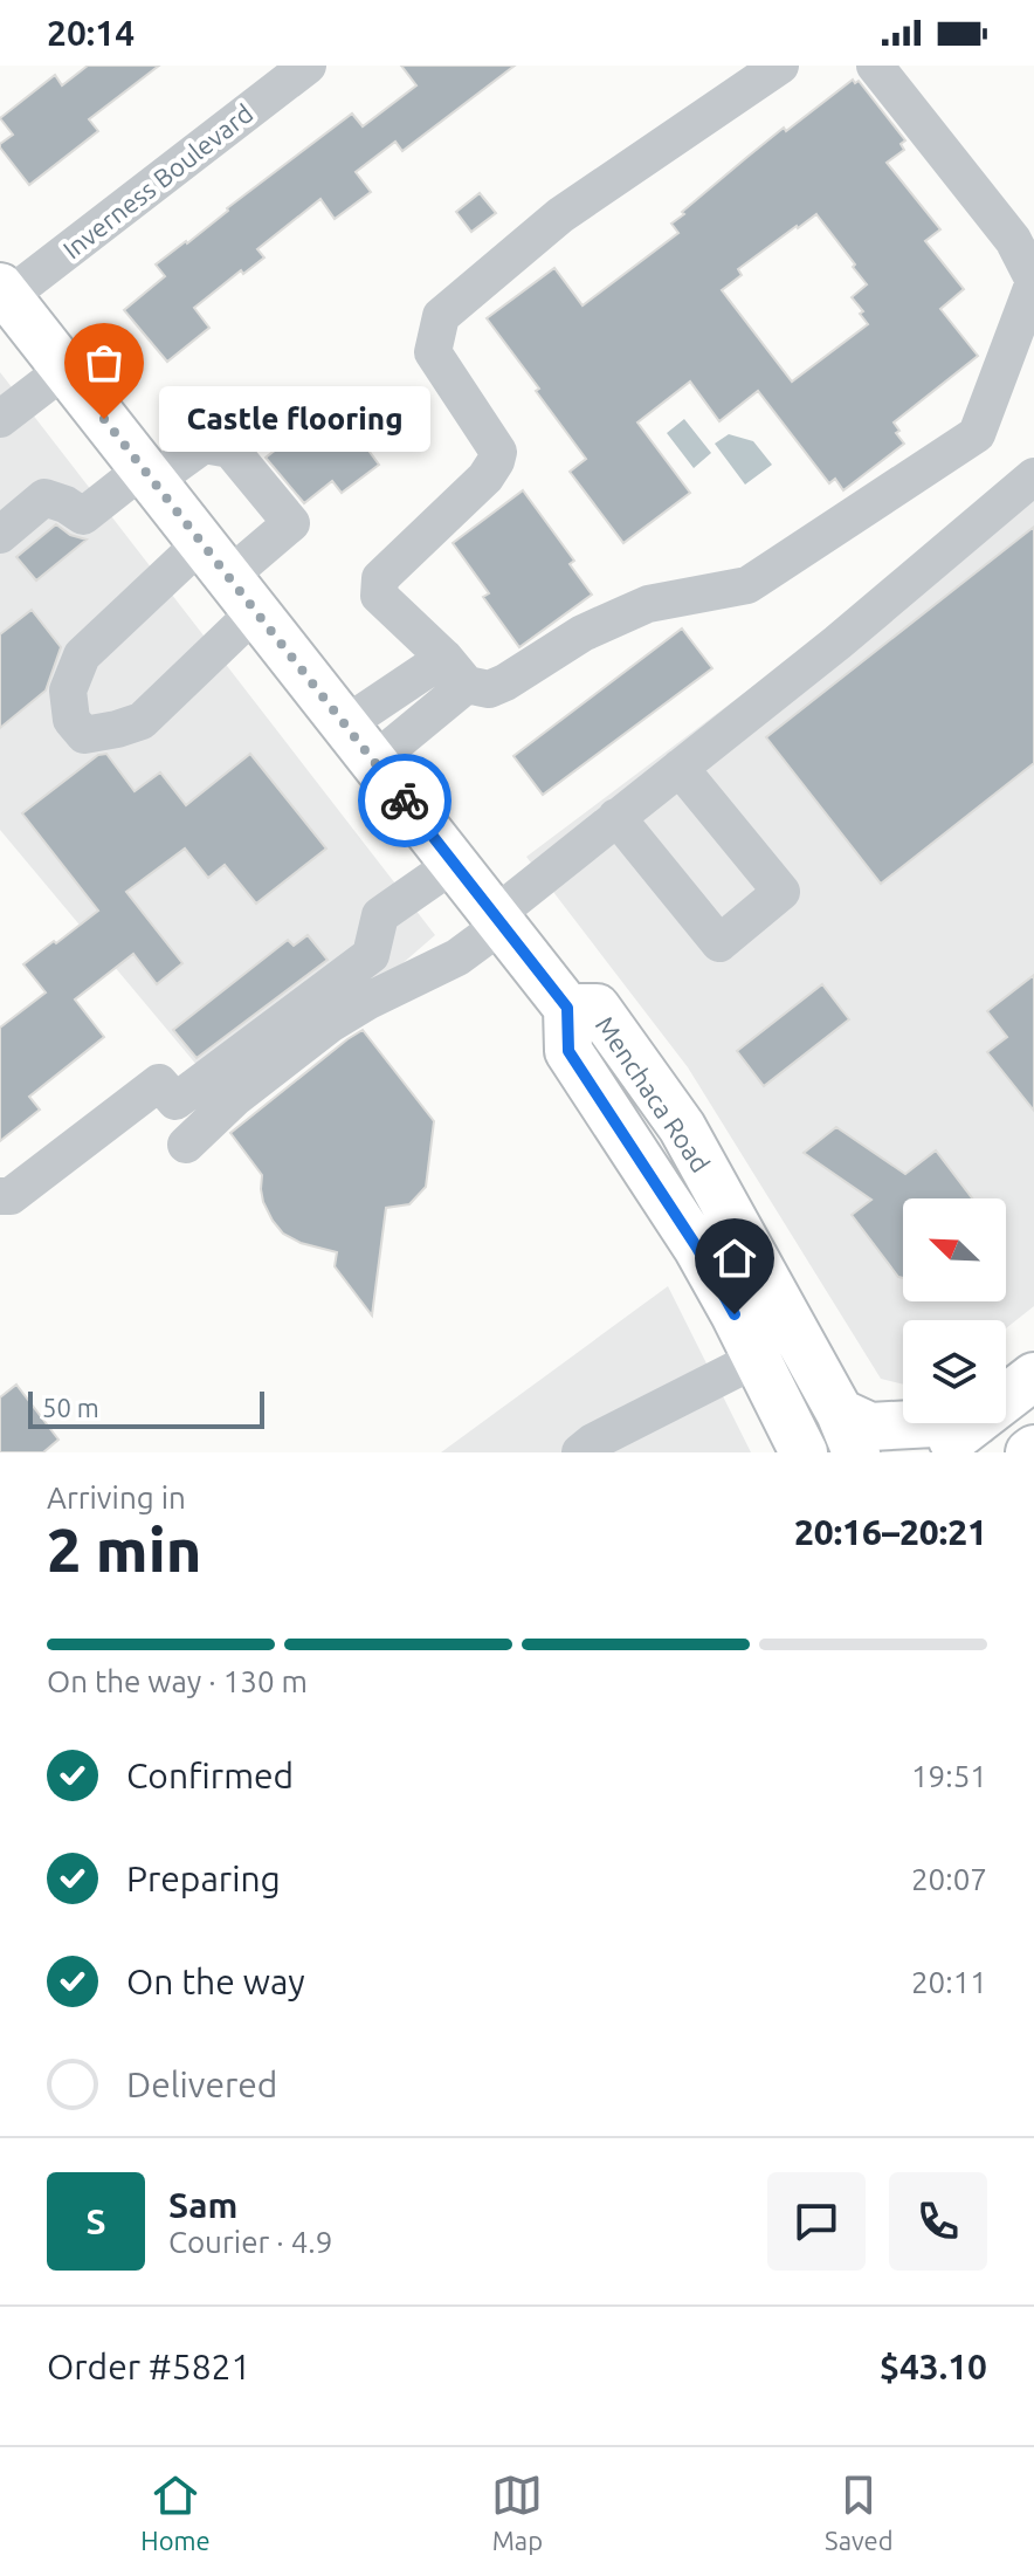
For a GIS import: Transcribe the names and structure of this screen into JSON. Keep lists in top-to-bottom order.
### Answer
{
  "streets": {
    "main road": ["Menchaca Road"],
    "street": ["Inverness Boulevard"]
  },
  "crossings": [
    ["Inverness Boulevard", "Menchaca Road"]
  ],
  "places": ["Castle flooring"],
  "scale_bar": "50 m",
  "north": "top left",
  "page": {
    "status": "20:14",
    "bubble": "Castle flooring",
    "scale": "50 m",
    "heading": ["2 min", "Arriving in", "20:16–20:21"],
    "panel": [
      "Sam",
      "Courier · 4.9",
      "Order #5821",
      "$43.10"
    ],
    "bar": "On the way · 130 m",
    "list": [
      ["Confirmed", "19:51"],
      ["Preparing", "20:07"],
      ["On the way", "20:11"],
      "Delivered"
    ],
    "round": "S",
    "tabs": ["Home", "Map", "Saved"]
  }
}
